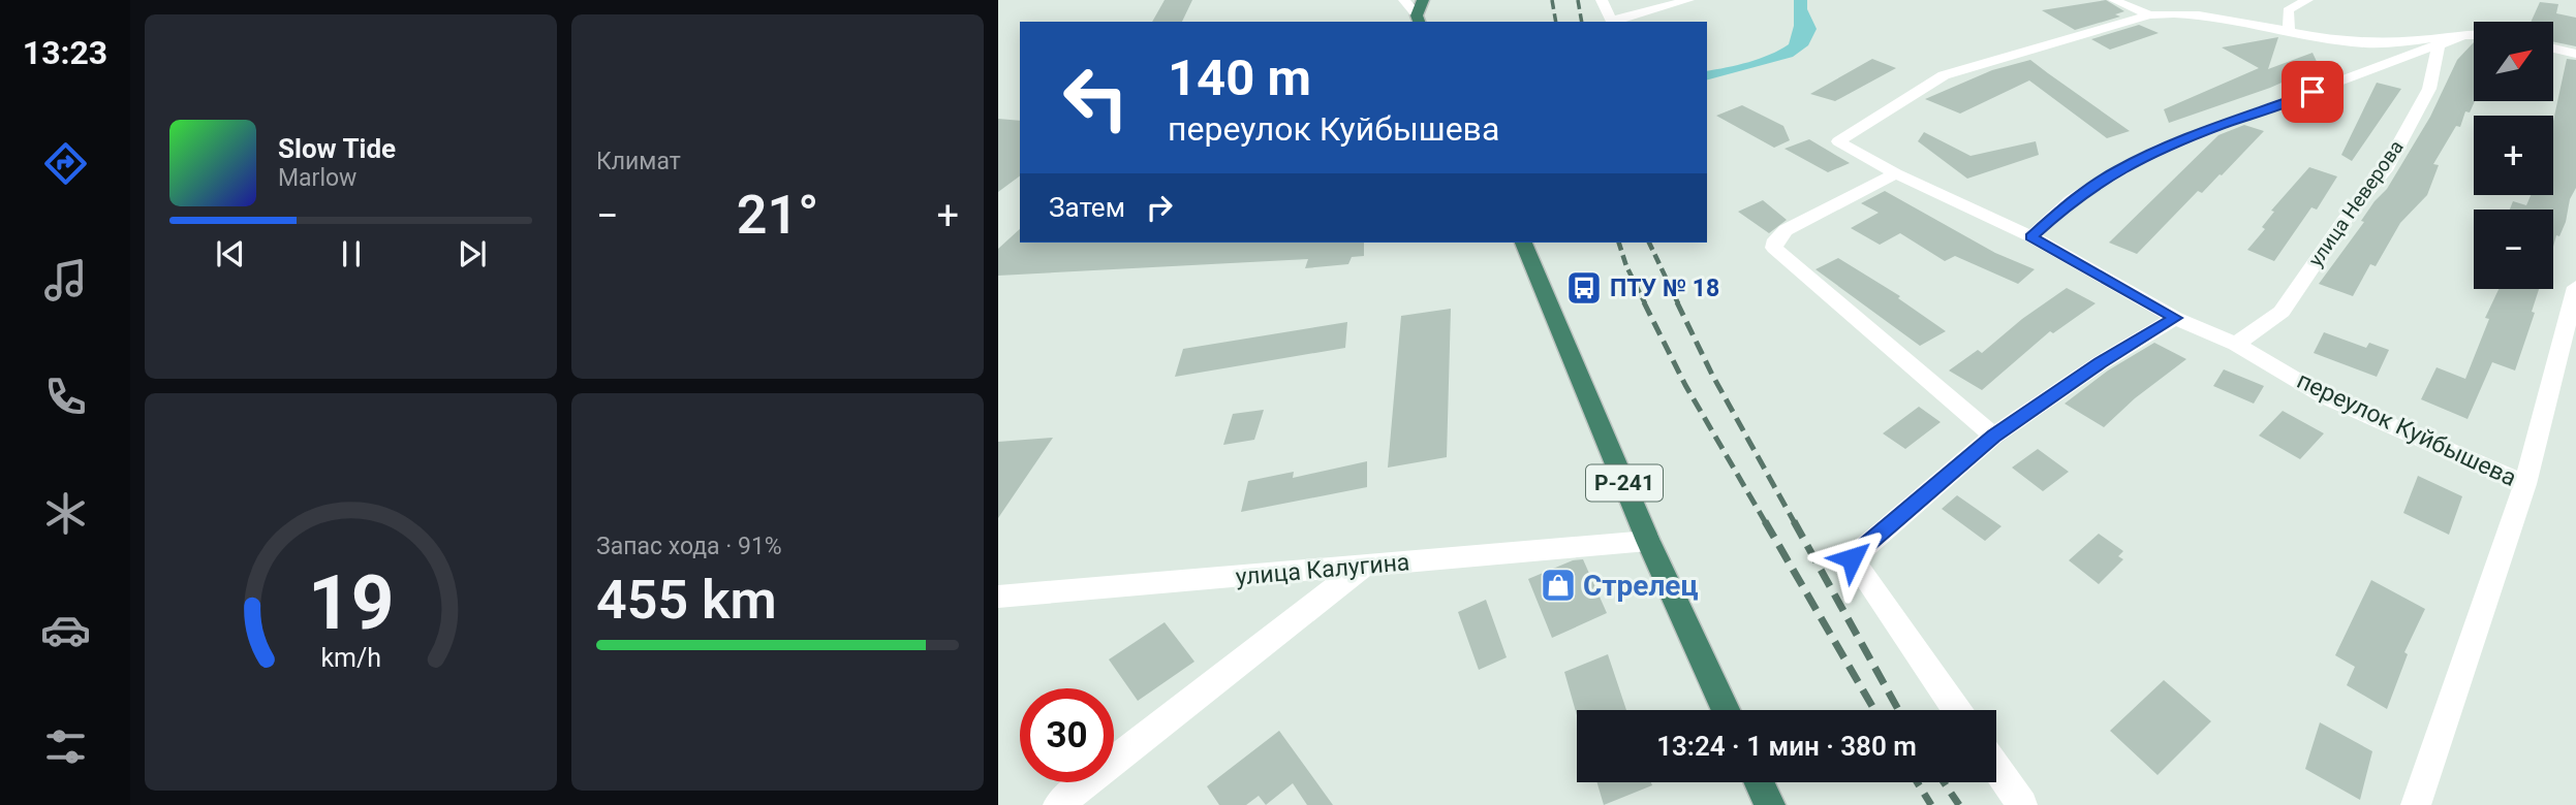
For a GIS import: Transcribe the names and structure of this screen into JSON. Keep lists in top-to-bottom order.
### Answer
{
  "streets": {
    "highway": ["Р-241"],
    "street": ["улица Неверова", "переулок Куйбышева", "улица Калугина"]
  },
  "crossings": [
    ["улица Неверова", "переулок Куйбышева"],
    ["Р-241", "улица Калугина"]
  ],
  "places": {
    "bus stop": ["ПТУ № 18"],
    "shop": ["Стрелец"]
  },
  "north": "top right",
  "page": {
    "tabs": "13:23",
    "tile": [
      "Климат",
      ["Запас хода · 91%", "455 km"]
    ],
    "map_buttons": ["+", "−"],
    "turn": ["140 m", "переулок Куйбышева"],
    "song": ["Slow Tide", "Marlow"],
    "then": "Затем",
    "heat": ["−", "21°", "+"],
    "limit": "30",
    "trip": "13:24 · 1 мин · 380 m",
    "gauge": ["19", "km/h"]
  }
}
